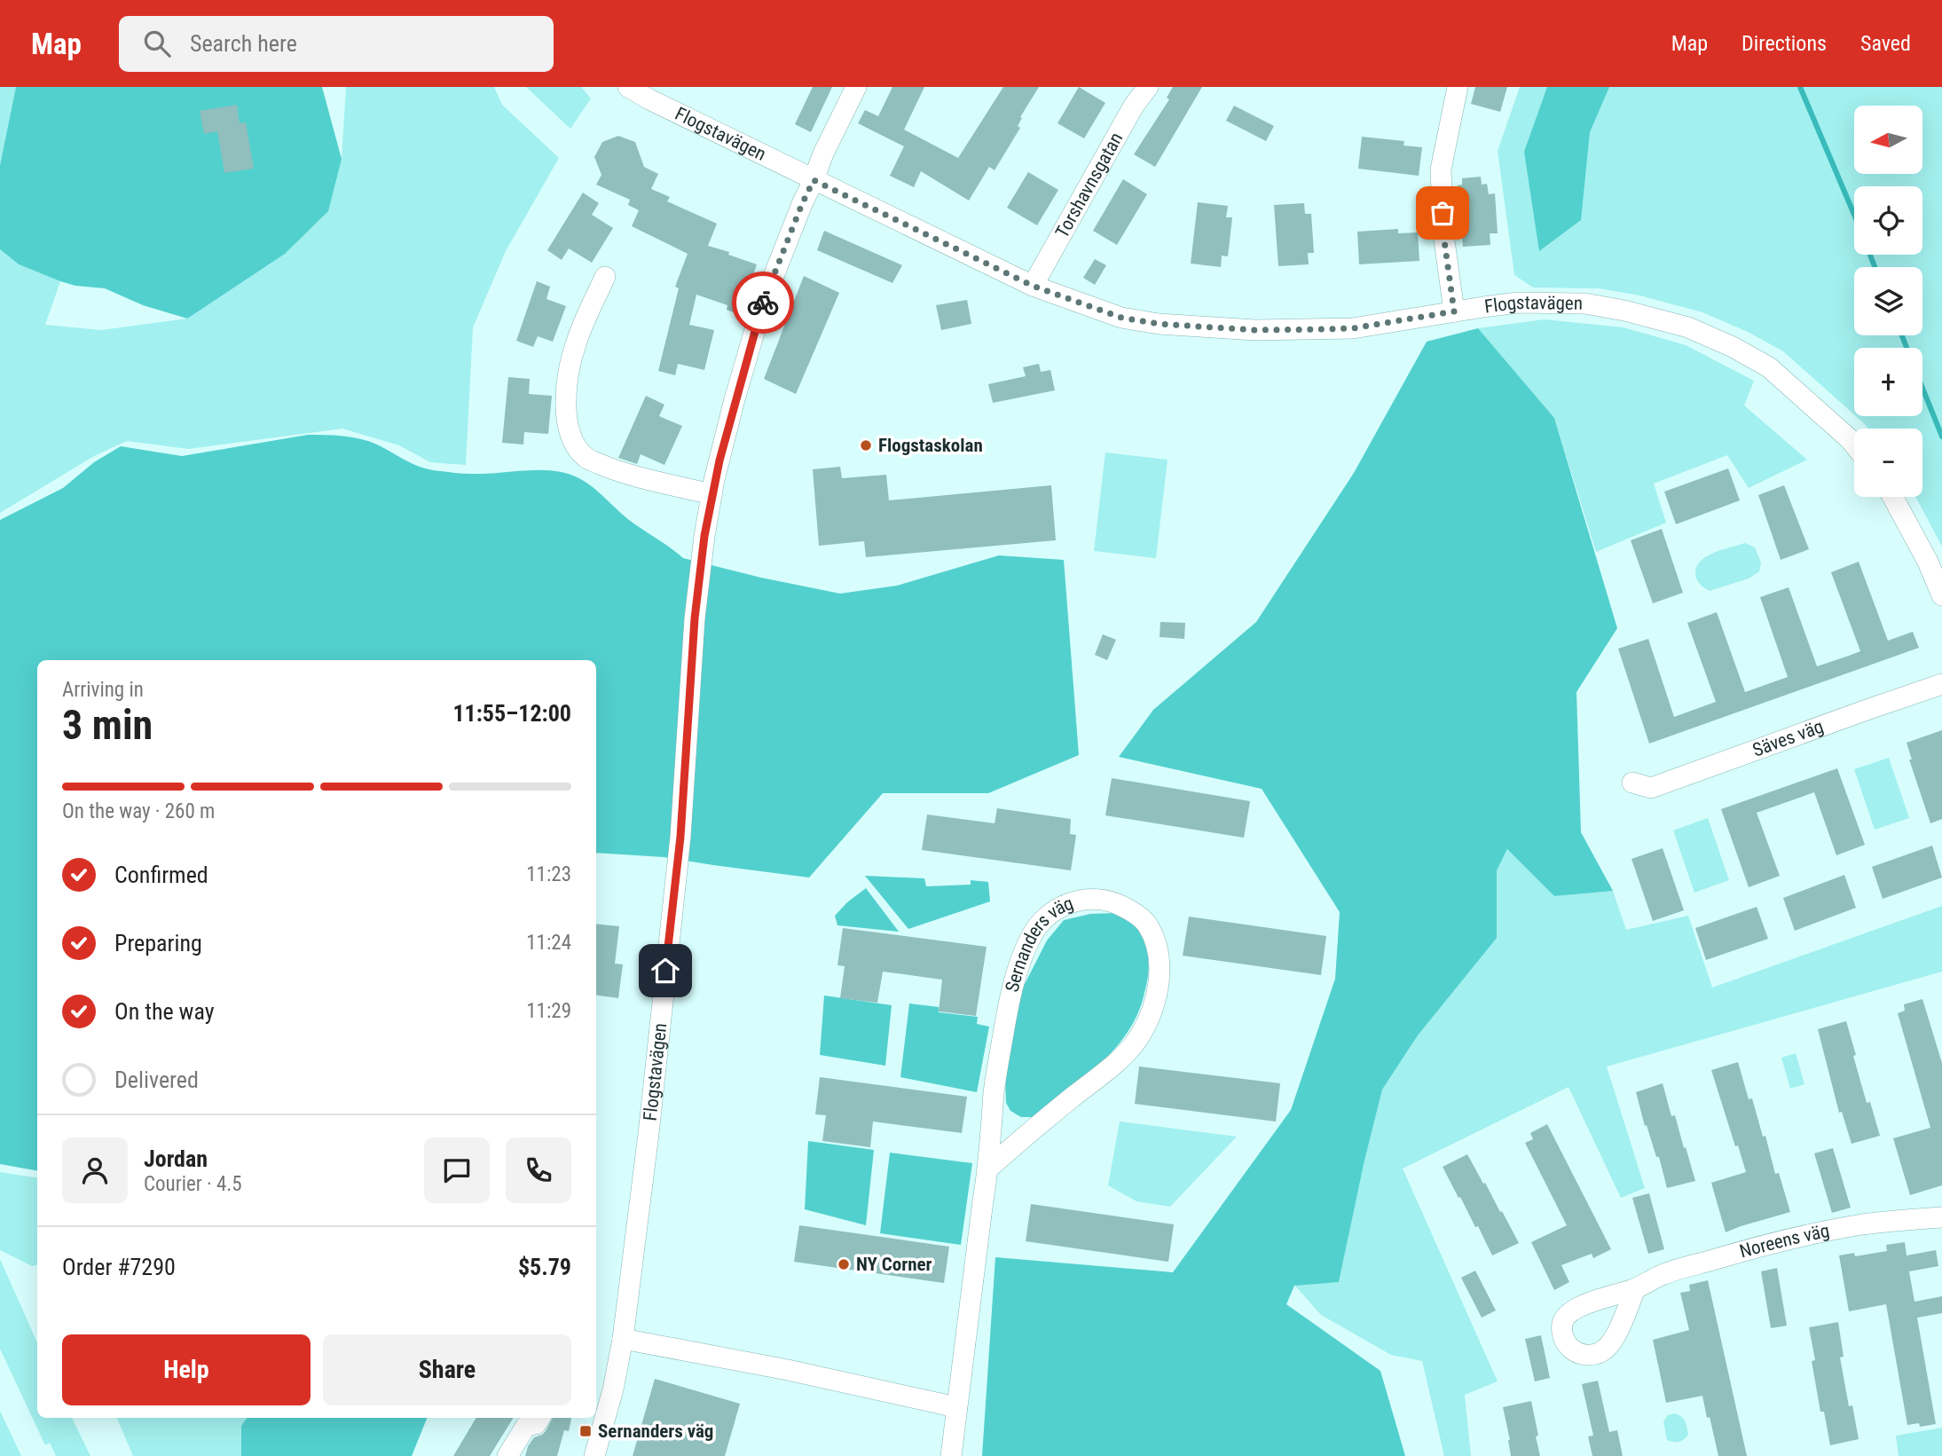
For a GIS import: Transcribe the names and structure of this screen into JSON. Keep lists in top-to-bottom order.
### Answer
{
  "streets": {
    "street": [
      "Flogstavägen",
      "Torshavnsgatan",
      "Säves väg",
      "Sernanders väg",
      "Noreens väg"
    ]
  },
  "crossings": [
    ["Flogstavägen", "Torshavnsgatan"]
  ],
  "places": {
    "other": ["Flogstaskolan", "NY Corner"],
    "transit": ["Sernanders väg"]
  },
  "north": "left",
  "page": {
    "header": "Map",
    "search": "Search here",
    "nav": ["Map", "Directions", "Saved"],
    "map_buttons": ["+", "−"],
    "heading": ["3 min", "Arriving in", "11:55–12:00"],
    "panel": [
      "Jordan",
      "Courier · 4.5",
      "Order #7290",
      "$5.79"
    ],
    "bar": "On the way · 260 m",
    "list": [
      ["Confirmed", "11:23"],
      ["Preparing", "11:24"],
      ["On the way", "11:29"],
      "Delivered"
    ],
    "buttons": ["Help", "Share"]
  }
}
